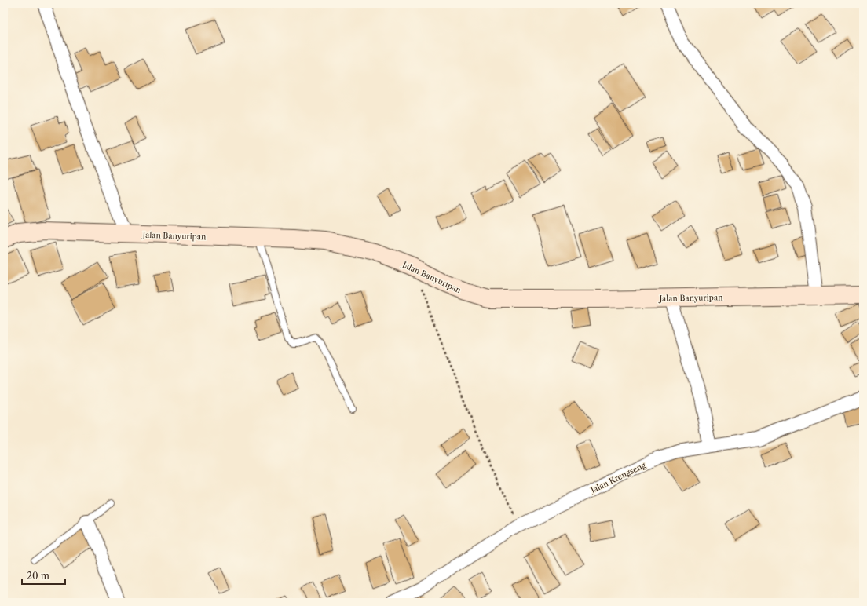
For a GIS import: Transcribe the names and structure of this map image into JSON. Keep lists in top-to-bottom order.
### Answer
{
  "streets": {
    "street": ["Jalan Banyuripan", "Jalan Krengseng"]
  },
  "scale_bar": "20 m"
}
